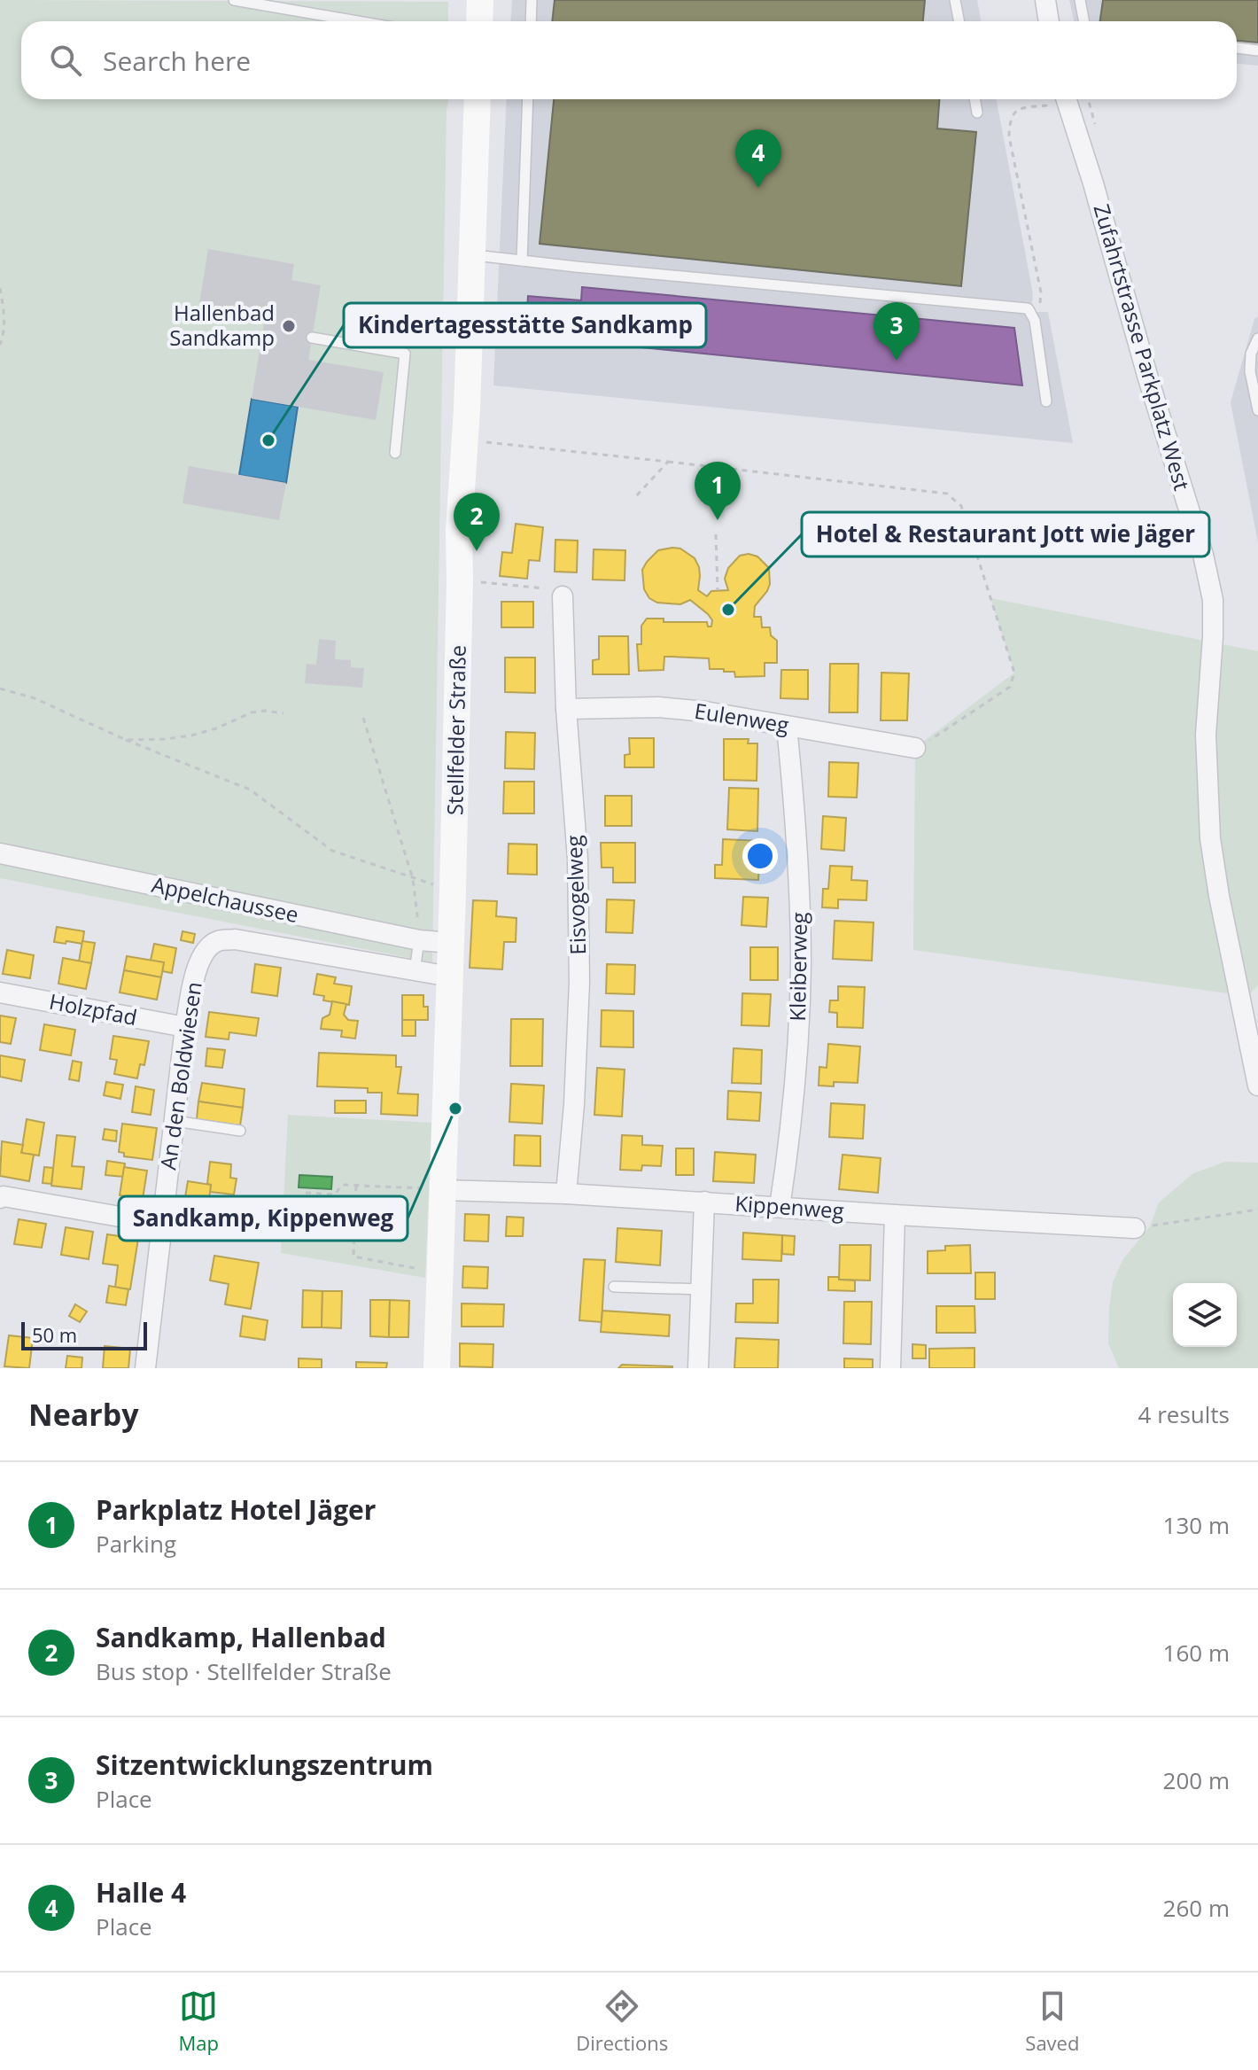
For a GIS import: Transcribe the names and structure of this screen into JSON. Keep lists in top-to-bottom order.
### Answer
{
  "streets": {
    "street": [
      "Zufahrtstrasse Parkplatz West",
      "Eulenweg",
      "Stellfelder Straße",
      "Eisvogelweg",
      "Appelchaussee",
      "Kleiberweg",
      "Holzpfad",
      "An den Boldwiesen",
      "Kippenweg"
    ]
  },
  "crossings": [
    ["Eulenweg", "Eisvogelweg"],
    ["Eulenweg", "Kleiberweg"],
    ["Stellfelder Straße", "Appelchaussee"],
    ["Stellfelder Straße", "An den Boldwiesen"],
    ["Stellfelder Straße", "Kippenweg"],
    ["Eisvogelweg", "Kippenweg"],
    ["Kleiberweg", "Kippenweg"],
    ["Holzpfad", "An den Boldwiesen"]
  ],
  "places": [
    "Hallenbad Sandkamp",
    "Kindertagesstätte Sandkamp",
    "Hotel & Restaurant Jott wie Jäger",
    "Sandkamp, Kippenweg"
  ],
  "scale_bar": "50 m",
  "page": {
    "search": "Search here",
    "pins": [
      "4",
      "3",
      "1",
      "2"
    ],
    "scale": "50 m",
    "heading": ["Nearby", "4 results"],
    "list": [
      {
        "mark": "1",
        "name": "Parkplatz Hotel Jäger",
        "note": "Parking",
        "value": "130 m"
      },
      {
        "mark": "2",
        "name": "Sandkamp, Hallenbad",
        "note": "Bus stop · Stellfelder Straße",
        "value": "160 m"
      },
      {
        "mark": "3",
        "name": "Sitzentwicklungszentrum",
        "note": "Place",
        "value": "200 m"
      },
      {
        "mark": "4",
        "name": "Halle 4",
        "note": "Place",
        "value": "260 m"
      }
    ],
    "nav": ["Map", "Directions", "Saved"]
  }
}
